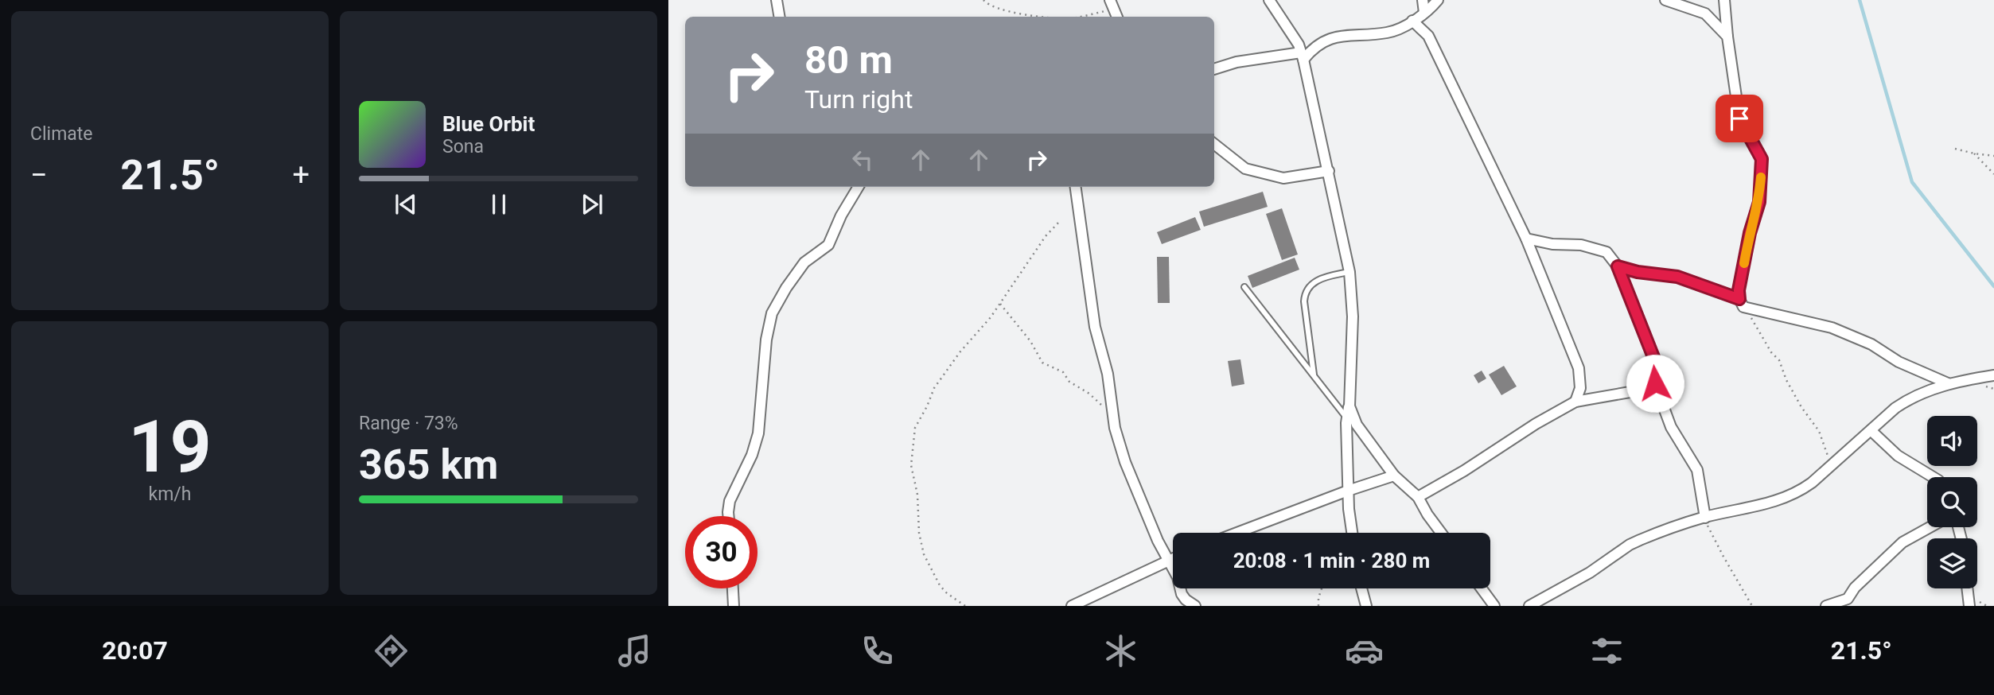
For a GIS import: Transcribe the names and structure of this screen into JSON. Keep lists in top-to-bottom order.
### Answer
{
  "page": {
    "tile": [
      "Climate",
      ["19", "km/h"],
      ["Range · 73%", "365 km"]
    ],
    "turn": ["80 m", "Turn right"],
    "song": ["Blue Orbit", "Sona"],
    "heat": ["−", "21.5°", "+"],
    "limit": "30",
    "trip": "20:08 · 1 min · 280 m",
    "tabs": ["20:07", "21.5°"]
  }
}
